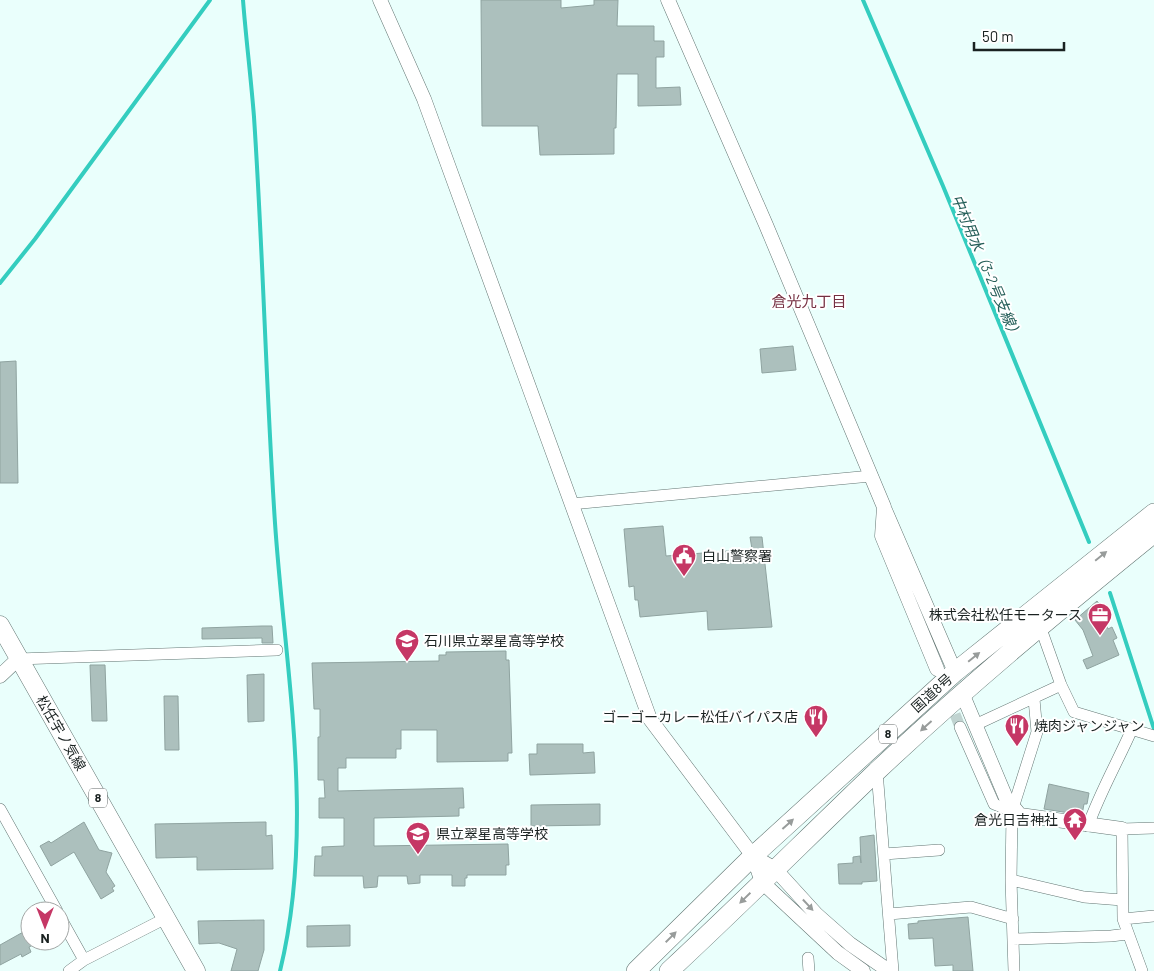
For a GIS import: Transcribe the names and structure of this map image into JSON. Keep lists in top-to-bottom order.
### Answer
{
  "streets": {
    "highway": ["国道8号", "8"],
    "main road": ["松任宇ノ気線"]
  },
  "districts": ["倉光九丁目"],
  "water": ["中村用水（3-2号支線）"],
  "places": {
    "public building": ["白山警察署"],
    "office": ["株式会社松任モータース"],
    "school or university": ["石川県立翠星高等学校", "県立翠星高等学校"],
    "restaurant": ["ゴーゴーカレー松任バイパス店", "焼肉ジャンジャン"],
    "temple": ["倉光日吉神社"]
  },
  "scale_bar": "50 m",
  "north": "bottom"
}
